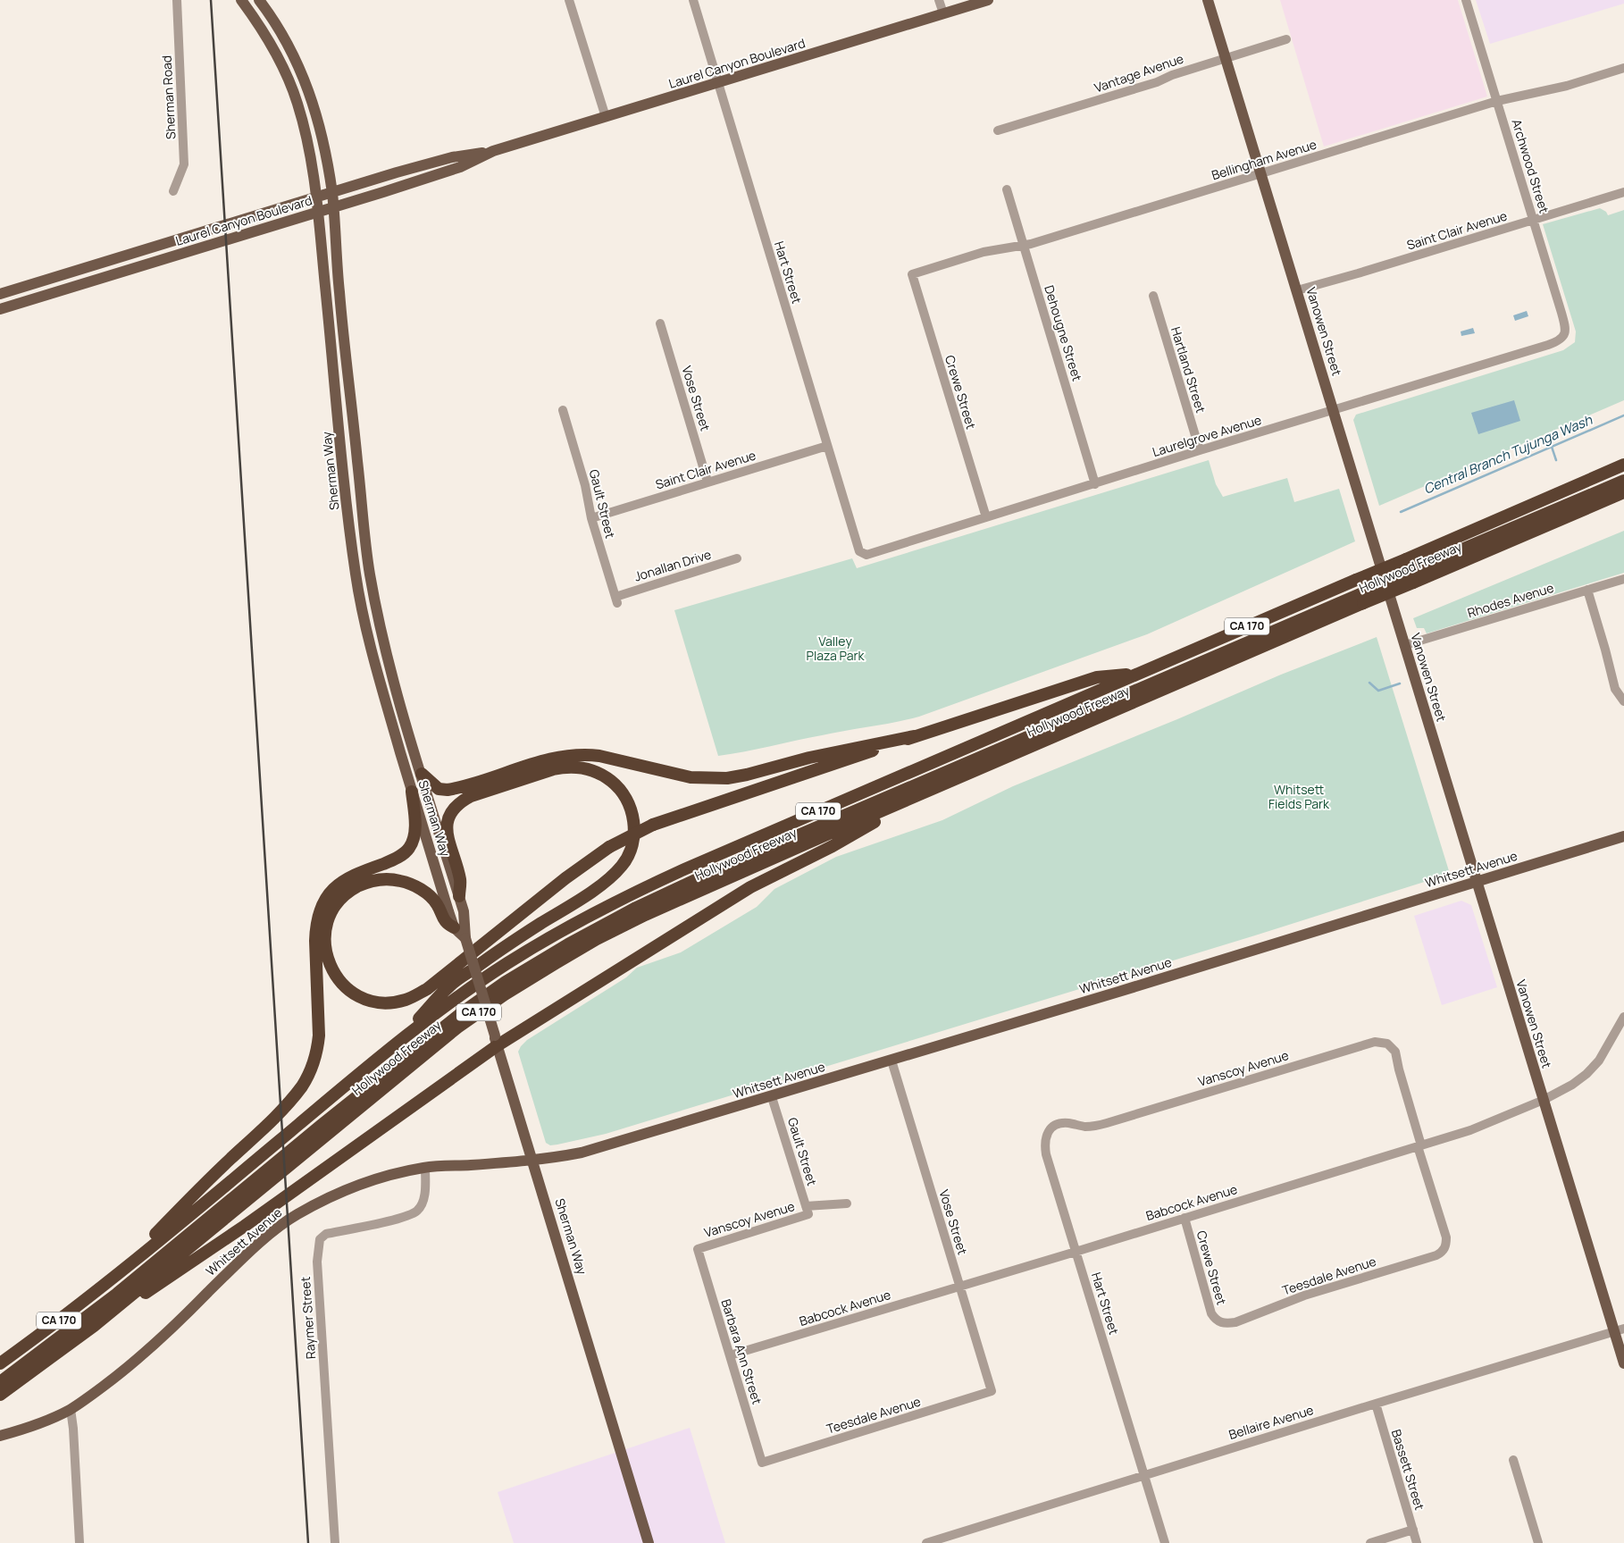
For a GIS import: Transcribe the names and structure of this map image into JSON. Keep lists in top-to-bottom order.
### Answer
{
  "streets": {
    "highway": ["Hollywood Freeway", "CA 170"],
    "main road": [
      "Laurel Canyon Boulevard",
      "Vanowen Street",
      "Sherman Way",
      "Whitsett Avenue"
    ],
    "street": [
      "Vantage Avenue",
      "Sherman Road",
      "Bellingham Avenue",
      "Archwood Street",
      "Saint Clair Avenue",
      "Hart Street",
      "Dehougne Street",
      "Hartland Street",
      "Crewe Street",
      "Vose Street",
      "Laurelgrove Avenue",
      "Gault Street",
      "Jonallan Drive",
      "Rhodes Avenue",
      "Vanscoy Avenue",
      "Babcock Avenue",
      "Teesdale Avenue",
      "Raymer Street",
      "Barbara Ann Street",
      "Bellaire Avenue",
      "Bassett Street"
    ]
  },
  "crossings": [
    ["Laurel Canyon Boulevard", "Hart Street"],
    ["Laurel Canyon Boulevard", "Sherman Way"],
    ["Vantage Avenue", "Vanowen Street"],
    ["Bellingham Avenue", "Archwood Street"],
    ["Bellingham Avenue", "Vanowen Street"],
    ["Bellingham Avenue", "Dehougne Street"],
    ["Bellingham Avenue", "Crewe Street"],
    ["Archwood Street", "Saint Clair Avenue"],
    ["Archwood Street", "Laurelgrove Avenue"],
    ["Saint Clair Avenue", "Hart Street"],
    ["Saint Clair Avenue", "Vanowen Street"],
    ["Saint Clair Avenue", "Vose Street"],
    ["Saint Clair Avenue", "Gault Street"],
    ["Hart Street", "Laurelgrove Avenue"],
    ["Hart Street", "Vanscoy Avenue"],
    ["Hart Street", "Babcock Avenue"],
    ["Hart Street", "Bellaire Avenue"],
    ["Vanowen Street", "Laurelgrove Avenue"],
    ["Vanowen Street", "Rhodes Avenue"],
    ["Vanowen Street", "Whitsett Avenue"],
    ["Vanowen Street", "Babcock Avenue"],
    ["Vanowen Street", "Bellaire Avenue"],
    ["Dehougne Street", "Laurelgrove Avenue"],
    ["Hartland Street", "Laurelgrove Avenue"],
    ["Crewe Street", "Laurelgrove Avenue"],
    ["Crewe Street", "Babcock Avenue"],
    ["Crewe Street", "Teesdale Avenue"],
    ["Vose Street", "Whitsett Avenue"],
    ["Vose Street", "Babcock Avenue"],
    ["Vose Street", "Teesdale Avenue"],
    ["Sherman Way", "Whitsett Avenue"],
    ["Gault Street", "Jonallan Drive"],
    ["Gault Street", "Whitsett Avenue"],
    ["Gault Street", "Vanscoy Avenue"],
    ["Whitsett Avenue", "Raymer Street"],
    ["Vanscoy Avenue", "Babcock Avenue"],
    ["Vanscoy Avenue", "Teesdale Avenue"],
    ["Vanscoy Avenue", "Barbara Ann Street"],
    ["Babcock Avenue", "Teesdale Avenue"],
    ["Babcock Avenue", "Barbara Ann Street"],
    ["Teesdale Avenue", "Barbara Ann Street"],
    ["Bellaire Avenue", "Bassett Street"]
  ],
  "water": ["Central Branch Tujunga Wash"],
  "parks": ["Valley Plaza Park", "Whitsett Fields Park"]
}
